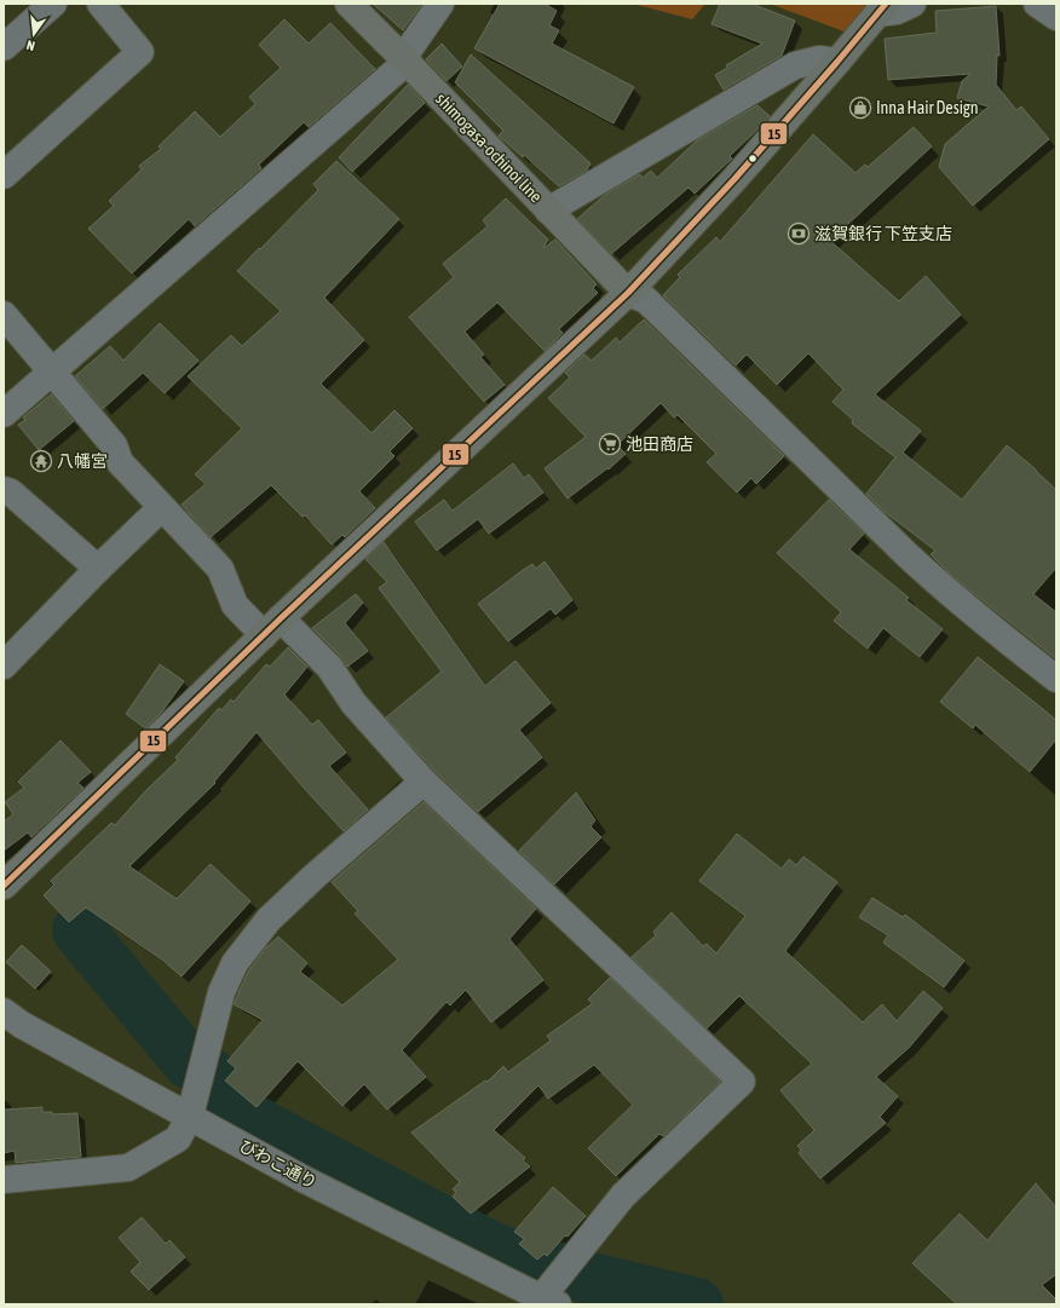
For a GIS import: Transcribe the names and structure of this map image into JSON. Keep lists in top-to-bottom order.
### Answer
{
  "streets": {
    "main road": ["shimogasa-ochinoi line"],
    "street": ["びわこ通り"]
  },
  "places": {
    "shop": ["Inna Hair Design"],
    "bank": ["滋賀銀行 下笠支店"],
    "supermarket": ["池田商店"],
    "temple": ["八幡宮"]
  },
  "lines": ["transit line 15"],
  "north": "bottom"
}
